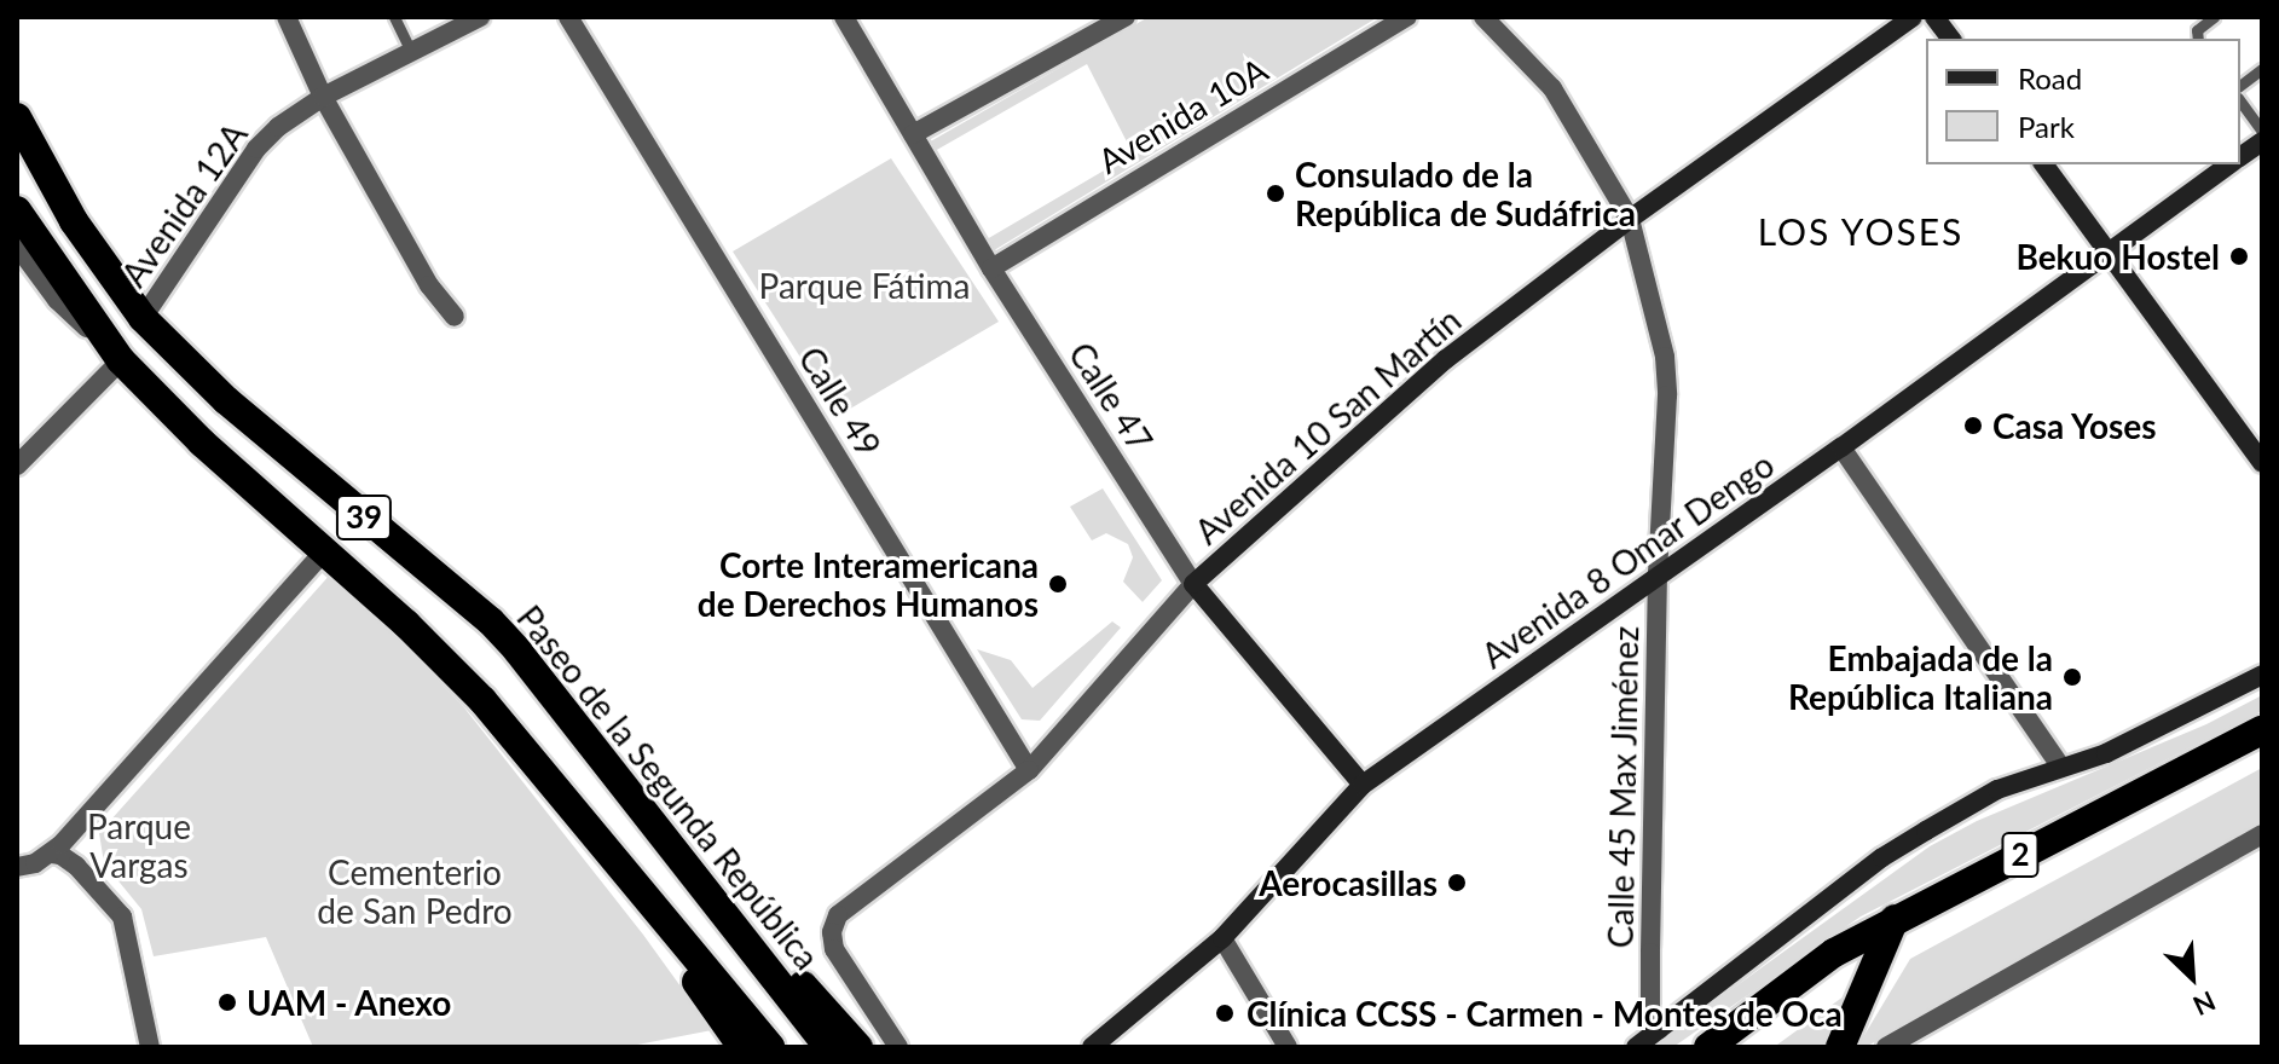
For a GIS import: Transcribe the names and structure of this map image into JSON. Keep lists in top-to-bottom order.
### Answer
{
  "streets": {
    "highway": ["39", "Paseo de la Segunda República", "2"],
    "street": [
      "Avenida 10A",
      "Avenida 12A",
      "Calle 47",
      "Calle 49",
      "Avenida 10 San Martín",
      "Avenida 8 Omar Dengo",
      "Calle 45 Max Jiménez"
    ]
  },
  "crossings": [
    ["Avenida 10A", "Calle 47"],
    ["Avenida 12A", "Paseo de la Segunda República"],
    ["Calle 47", "Avenida 10 San Martín"],
    ["Calle 47", "Avenida 8 Omar Dengo"],
    ["Calle 49", "Avenida 10 San Martín"],
    ["Avenida 10 San Martín", "Calle 45 Max Jiménez"],
    ["Avenida 8 Omar Dengo", "Calle 45 Max Jiménez"]
  ],
  "districts": ["LOS YOSES"],
  "parks": ["Parque Fátima", "Parque Vargas", "Cementerio de San Pedro"],
  "places": [
    "Consulado de la República de Sudáfrica",
    "Bekuo Hostel",
    "Casa Yoses",
    "Corte Interamericana de Derechos Humanos",
    "Embajada de la República Italiana",
    "Aerocasillas",
    "UAM - Anexo",
    "Clínica CCSS - Carmen - Montes de Oca"
  ],
  "legend": ["Road", "Park"],
  "north": "bottom right"
}
